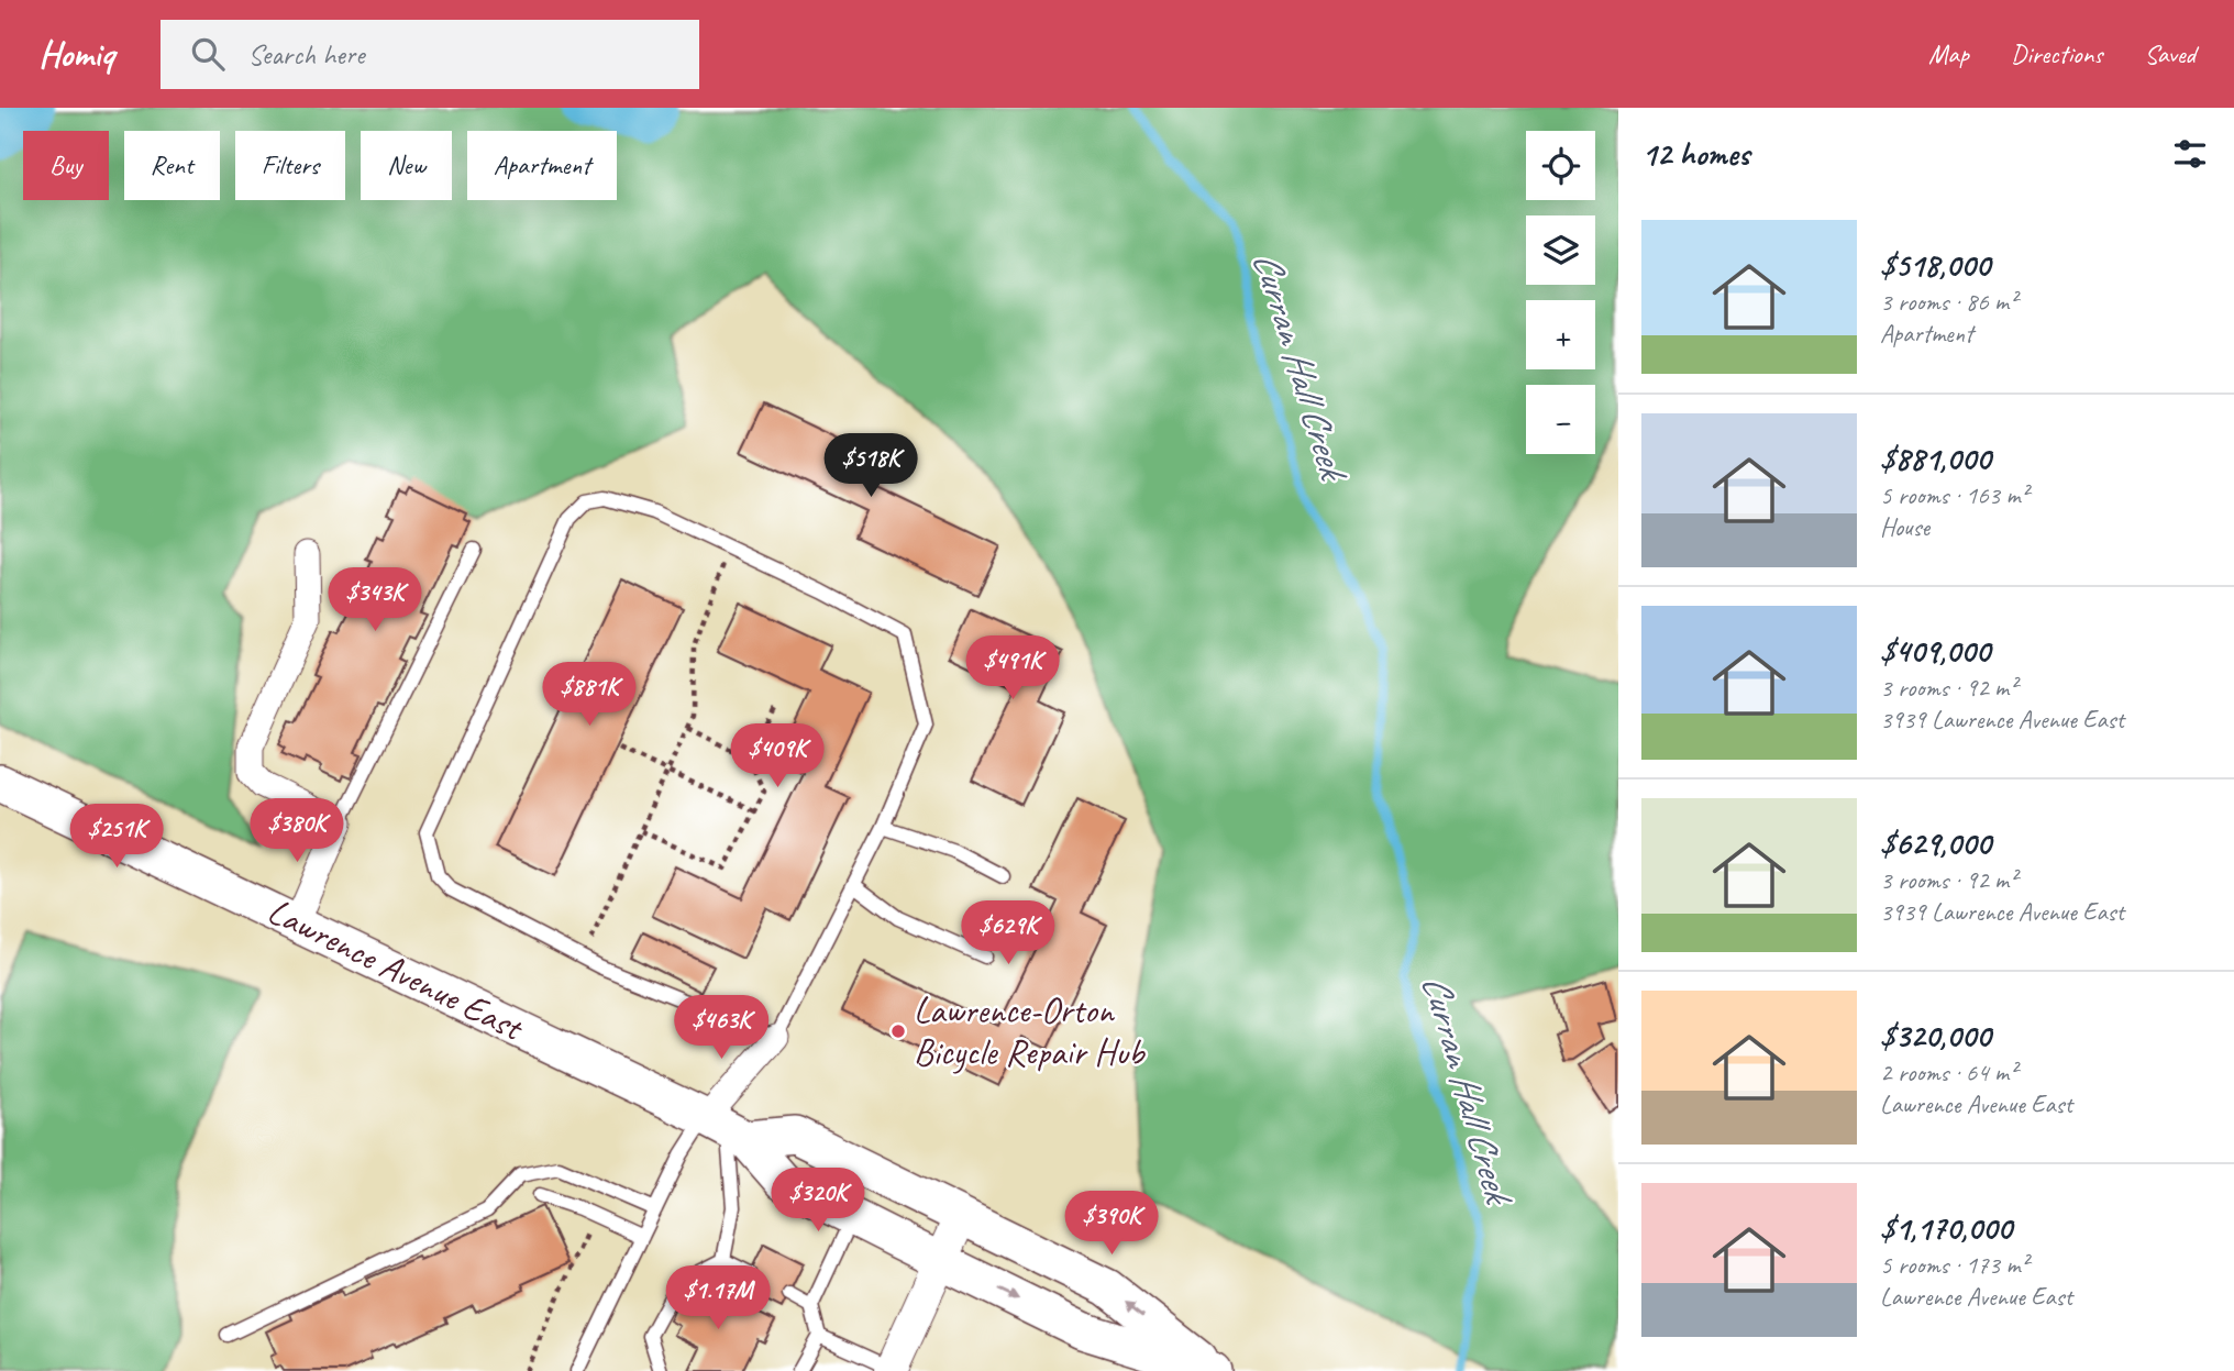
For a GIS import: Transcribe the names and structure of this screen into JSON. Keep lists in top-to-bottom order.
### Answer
{
  "streets": {
    "main road": ["Lawrence Avenue East"]
  },
  "water": ["Curran Hall Creek"],
  "places": ["Lawrence-Orton Bicycle Repair Hub"],
  "page": {
    "header": "Homiq",
    "search": "Search here",
    "nav": ["Map", "Directions", "Saved"],
    "heading": "12 homes",
    "map_buttons": ["+", "−"],
    "chip": [
      "Buy",
      "Rent",
      "Filters",
      "New",
      "Apartment"
    ],
    "list": [
      {
        "name": "$518,000",
        "note": "3 rooms · 86 m² · Apartment"
      },
      {
        "name": "$881,000",
        "note": "5 rooms · 163 m² · House"
      },
      {
        "name": "$409,000",
        "note": "3 rooms · 92 m² · 3939 Lawrence Avenue East"
      },
      {
        "name": "$629,000",
        "note": "3 rooms · 92 m² · 3939 Lawrence Avenue East"
      },
      {
        "name": "$320,000",
        "note": "2 rooms · 64 m² · Lawrence Avenue East"
      },
      {
        "name": "$1,170,000",
        "note": "5 rooms · 173 m² · Lawrence Avenue East"
      }
    ],
    "price": [
      "$518K",
      "$343K",
      "$491K",
      "$881K",
      "$409K",
      "$380K",
      "$251K",
      "$629K",
      "$463K",
      "$320K",
      "$390K",
      "$1.17M"
    ]
  }
}
